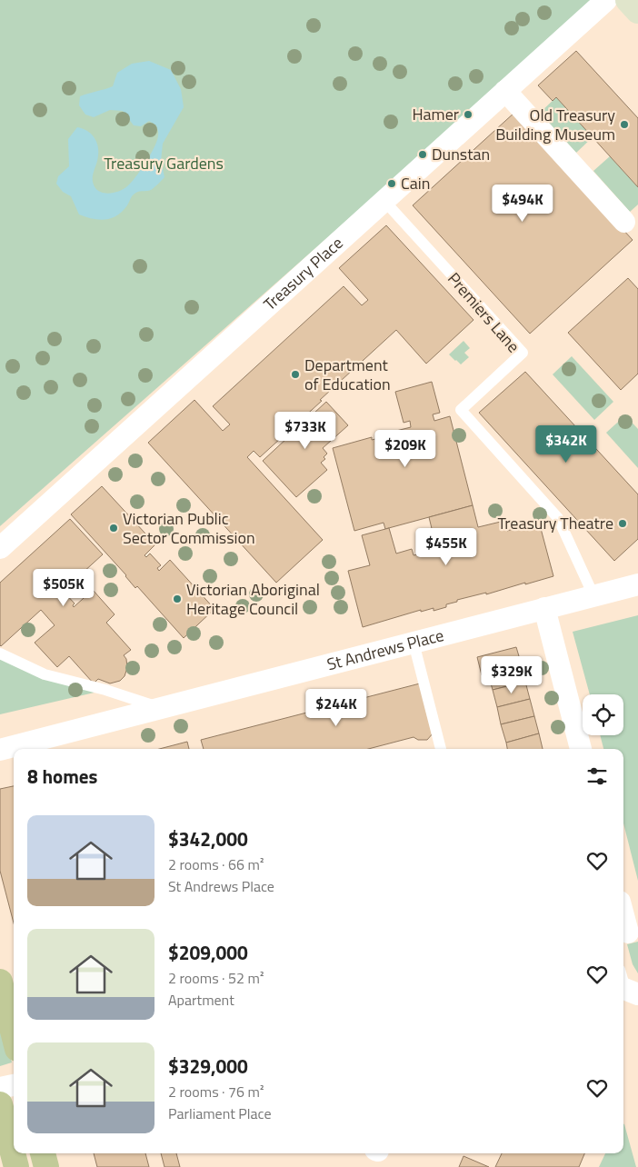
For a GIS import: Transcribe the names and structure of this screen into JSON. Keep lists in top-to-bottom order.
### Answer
{
  "streets": {
    "street": ["Treasury Place", "St Andrews Place"],
    "lane": ["Premiers Lane"]
  },
  "crossings": [
    ["Treasury Place", "Premiers Lane"],
    ["Premiers Lane", "St Andrews Place"]
  ],
  "parks": ["Treasury Gardens"],
  "places": [
    "Hamer",
    "Old Treasury Building Museum",
    "Dunstan",
    "Cain",
    "Department of Education",
    "Treasury Theatre",
    "Victorian Public Sector Commission",
    "Victorian Aboriginal Heritage Council"
  ],
  "page": {
    "price": [
      "$494K",
      "$733K",
      "$342K",
      "$209K",
      "$455K",
      "$505K",
      "$329K",
      "$244K"
    ],
    "heading": "8 homes",
    "list": [
      {
        "name": "$342,000",
        "note": "2 rooms · 66 m² · St Andrews Place"
      },
      {
        "name": "$209,000",
        "note": "2 rooms · 52 m² · Apartment"
      },
      {
        "name": "$329,000",
        "note": "2 rooms · 76 m² · Parliament Place"
      }
    ]
  }
}
